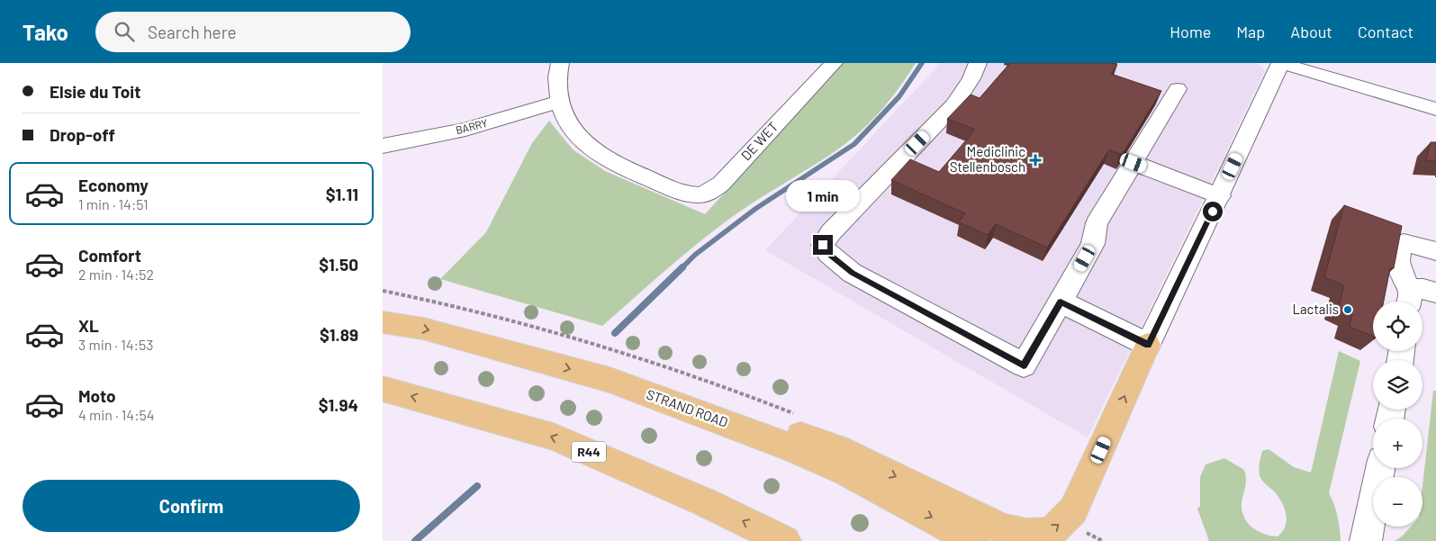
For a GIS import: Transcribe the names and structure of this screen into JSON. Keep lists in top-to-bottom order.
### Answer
{
  "streets": {
    "main road": ["STRAND ROAD", "R44"],
    "street": ["BARRY", "DE WET"]
  },
  "crossings": [
    ["BARRY", "DE WET"]
  ],
  "places": {
    "health": ["Mediclinic Stellenbosch"],
    "other": ["Lactalis"]
  },
  "page": {
    "header": "Tako",
    "search": "Search here",
    "nav": [
      "Home",
      "Map",
      "About",
      "Contact"
    ],
    "banner": ["Elsie du Toit", "Drop-off"],
    "list": [
      {
        "name": "Economy",
        "note": "1 min · 14:51",
        "value": "$1.11"
      },
      {
        "name": "Comfort",
        "note": "2 min · 14:52",
        "value": "$1.50"
      },
      {
        "name": "XL",
        "note": "3 min · 14:53",
        "value": "$1.89"
      },
      {
        "name": "Moto",
        "note": "4 min · 14:54",
        "value": "$1.94"
      }
    ],
    "bubble": "1 min",
    "map_buttons": ["+", "−"],
    "buttons": "Confirm"
  }
}
